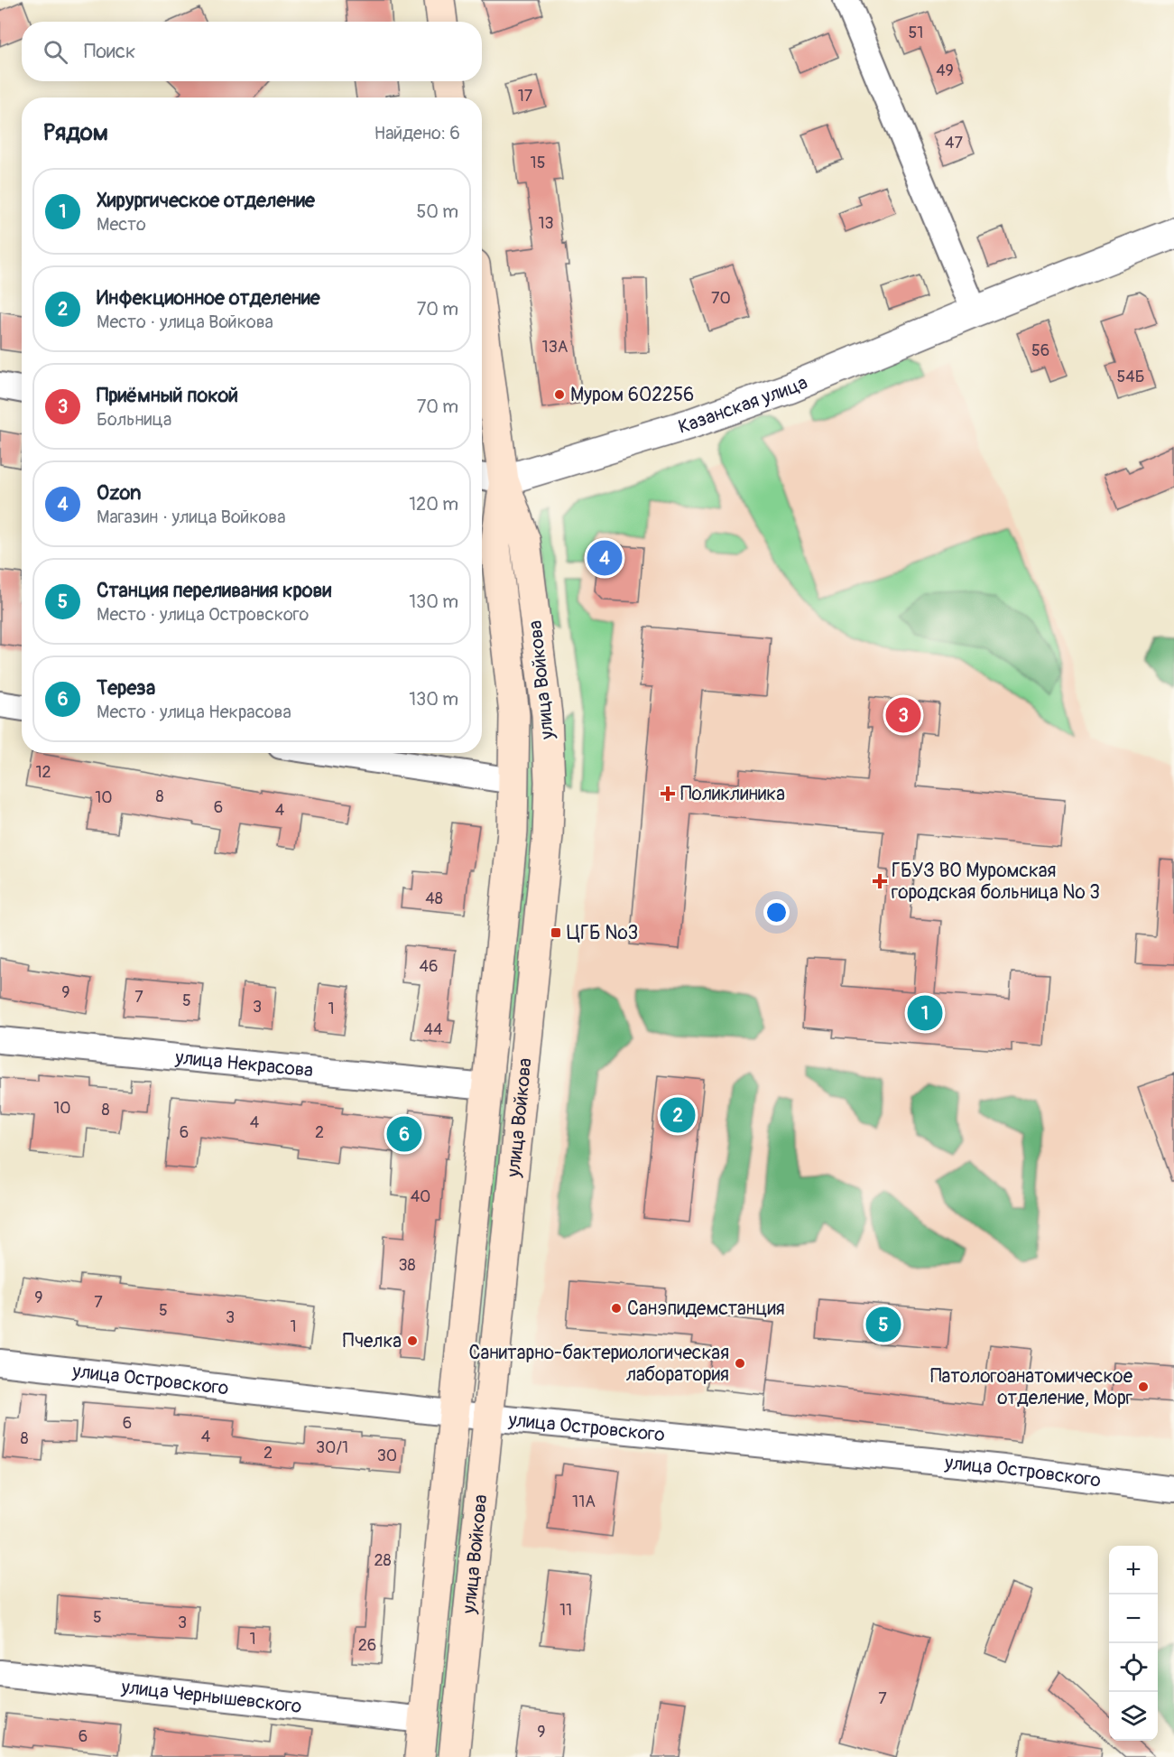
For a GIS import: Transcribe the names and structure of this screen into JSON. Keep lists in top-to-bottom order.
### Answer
{
  "streets": {
    "main road": ["улица Войкова"],
    "street": [
      "Казанская улица",
      "улица Некрасова",
      "улица Островского",
      "улица Чернышевского"
    ]
  },
  "crossings": [
    ["Казанская улица", "улица Войкова"],
    ["улица Войкова", "улица Некрасова"],
    ["улица Войкова", "улица Островского"],
    ["улица Войкова", "улица Чернышевского"]
  ],
  "places": {
    "other": [
      "Муром 602256",
      "Cанэпидемстанция",
      "Пчелка",
      "Санитарно-бактериологическая лаборатория",
      "Патологоанатомическое отделение, Морг"
    ],
    "health": ["Поликлиника", "ГБУЗ ВО Муромская городская больница № 3"],
    "transit": ["ЦГБ №3"]
  },
  "house_numbers": [
    "51",
    "49",
    "17",
    "47",
    "15",
    "13",
    "70",
    "13А",
    "56",
    "54Б",
    "12",
    "8",
    "10",
    "6",
    "4",
    "48",
    "46",
    "9",
    "7",
    "5",
    "3",
    "1",
    "44",
    "10",
    "8",
    "4",
    "6",
    "2",
    "40",
    "38",
    "9",
    "7",
    "5",
    "3",
    "1",
    "6",
    "4",
    "8",
    "30/1",
    "2",
    "30",
    "11А",
    "28",
    "11",
    "5",
    "3",
    "1",
    "26",
    "7",
    "9",
    "6"
  ],
  "page": {
    "search": "Поиск",
    "heading": ["Рядом", "Найдено: 6"],
    "list": [
      {
        "mark": "1",
        "name": "Хирургическое отделение",
        "note": "Место",
        "value": "50 m"
      },
      {
        "mark": "2",
        "name": "Инфекционное отделение",
        "note": "Место · улица Войкова",
        "value": "70 m"
      },
      {
        "mark": "3",
        "name": "Приёмный покой",
        "note": "Больница",
        "value": "70 m"
      },
      {
        "mark": "4",
        "name": "Ozon",
        "note": "Магазин · улица Войкова",
        "value": "120 m"
      },
      {
        "mark": "5",
        "name": "Станция переливания крови",
        "note": "Место · улица Островского",
        "value": "130 m"
      },
      {
        "mark": "6",
        "name": "Тереза",
        "note": "Место · улица Некрасова",
        "value": "130 m"
      }
    ],
    "pins": [
      "4",
      "3",
      "1",
      "2",
      "6",
      "5"
    ],
    "map_buttons": ["+", "−"]
  }
}
